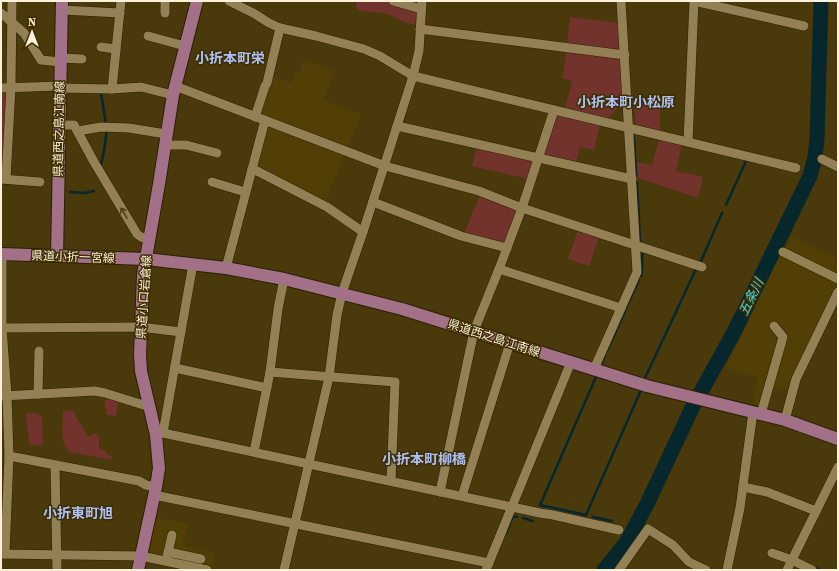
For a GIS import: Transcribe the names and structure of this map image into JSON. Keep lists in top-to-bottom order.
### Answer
{
  "streets": {
    "main road": ["県道西之島江南線", "県道小折一宮線", "県道小口岩倉線"]
  },
  "crossings": [
    ["県道西之島江南線", "県道小折一宮線"],
    ["県道西之島江南線", "県道小口岩倉線"],
    ["県道小折一宮線", "県道小口岩倉線"]
  ],
  "districts": [
    "小折本町栄",
    "小折本町小松原",
    "小折本町柳橋",
    "小折東町旭"
  ],
  "water": ["五条川"],
  "north": "top"
}
